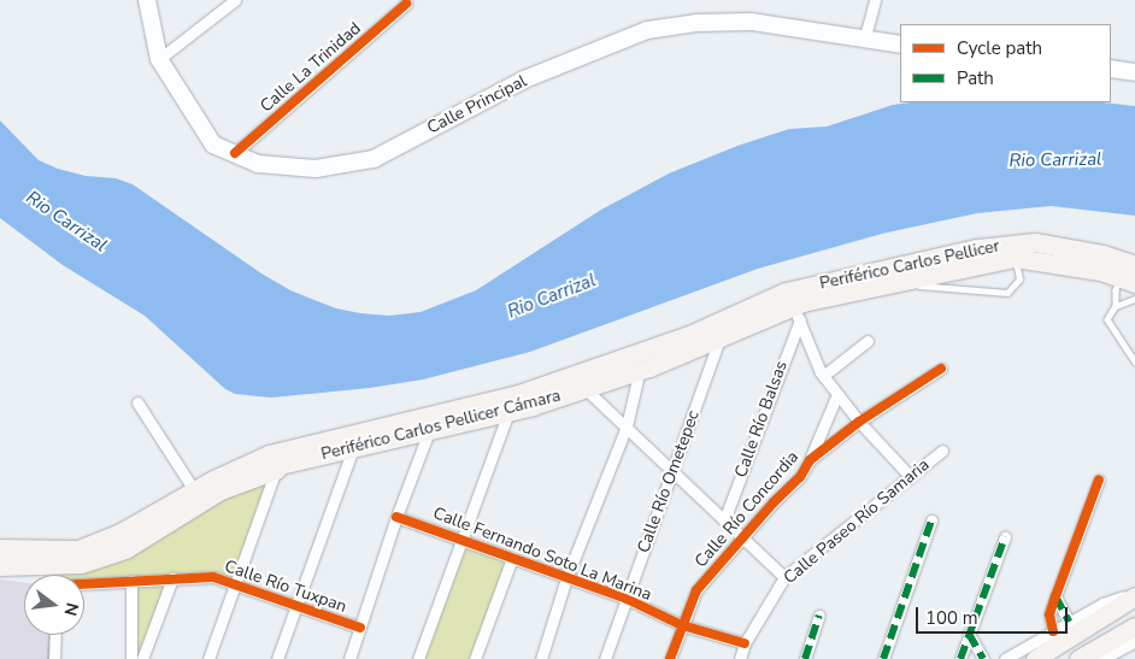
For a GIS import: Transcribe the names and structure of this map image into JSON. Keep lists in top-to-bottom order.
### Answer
{
  "streets": {
    "main road": ["Calle Principal", "Periférico Carlos Pellicer", "Periférico Carlos Pellicer Cámara"],
    "street": [
      "Calle La Trinidad",
      "Calle Río Balsas",
      "Calle Río Ometepec",
      "Calle Río Concordia",
      "Calle Paseo Río Samaria",
      "Calle Fernando Soto La Marina",
      "Calle Río Tuxpan"
    ]
  },
  "crossings": [
    ["Calle La Trinidad", "Calle Principal"],
    ["Periférico Carlos Pellicer", "Periférico Carlos Pellicer Cámara"],
    ["Calle Río Balsas", "Periférico Carlos Pellicer Cámara"],
    ["Periférico Carlos Pellicer Cámara", "Calle Río Ometepec"],
    ["Calle Río Ometepec", "Calle Fernando Soto La Marina"],
    ["Calle Río Concordia", "Calle Fernando Soto La Marina"],
    ["Calle Paseo Río Samaria", "Calle Fernando Soto La Marina"]
  ],
  "water": ["Rio Carrizal"],
  "legend": ["Cycle path", "Path"],
  "scale_bar": "100 m",
  "north": "right"
}
